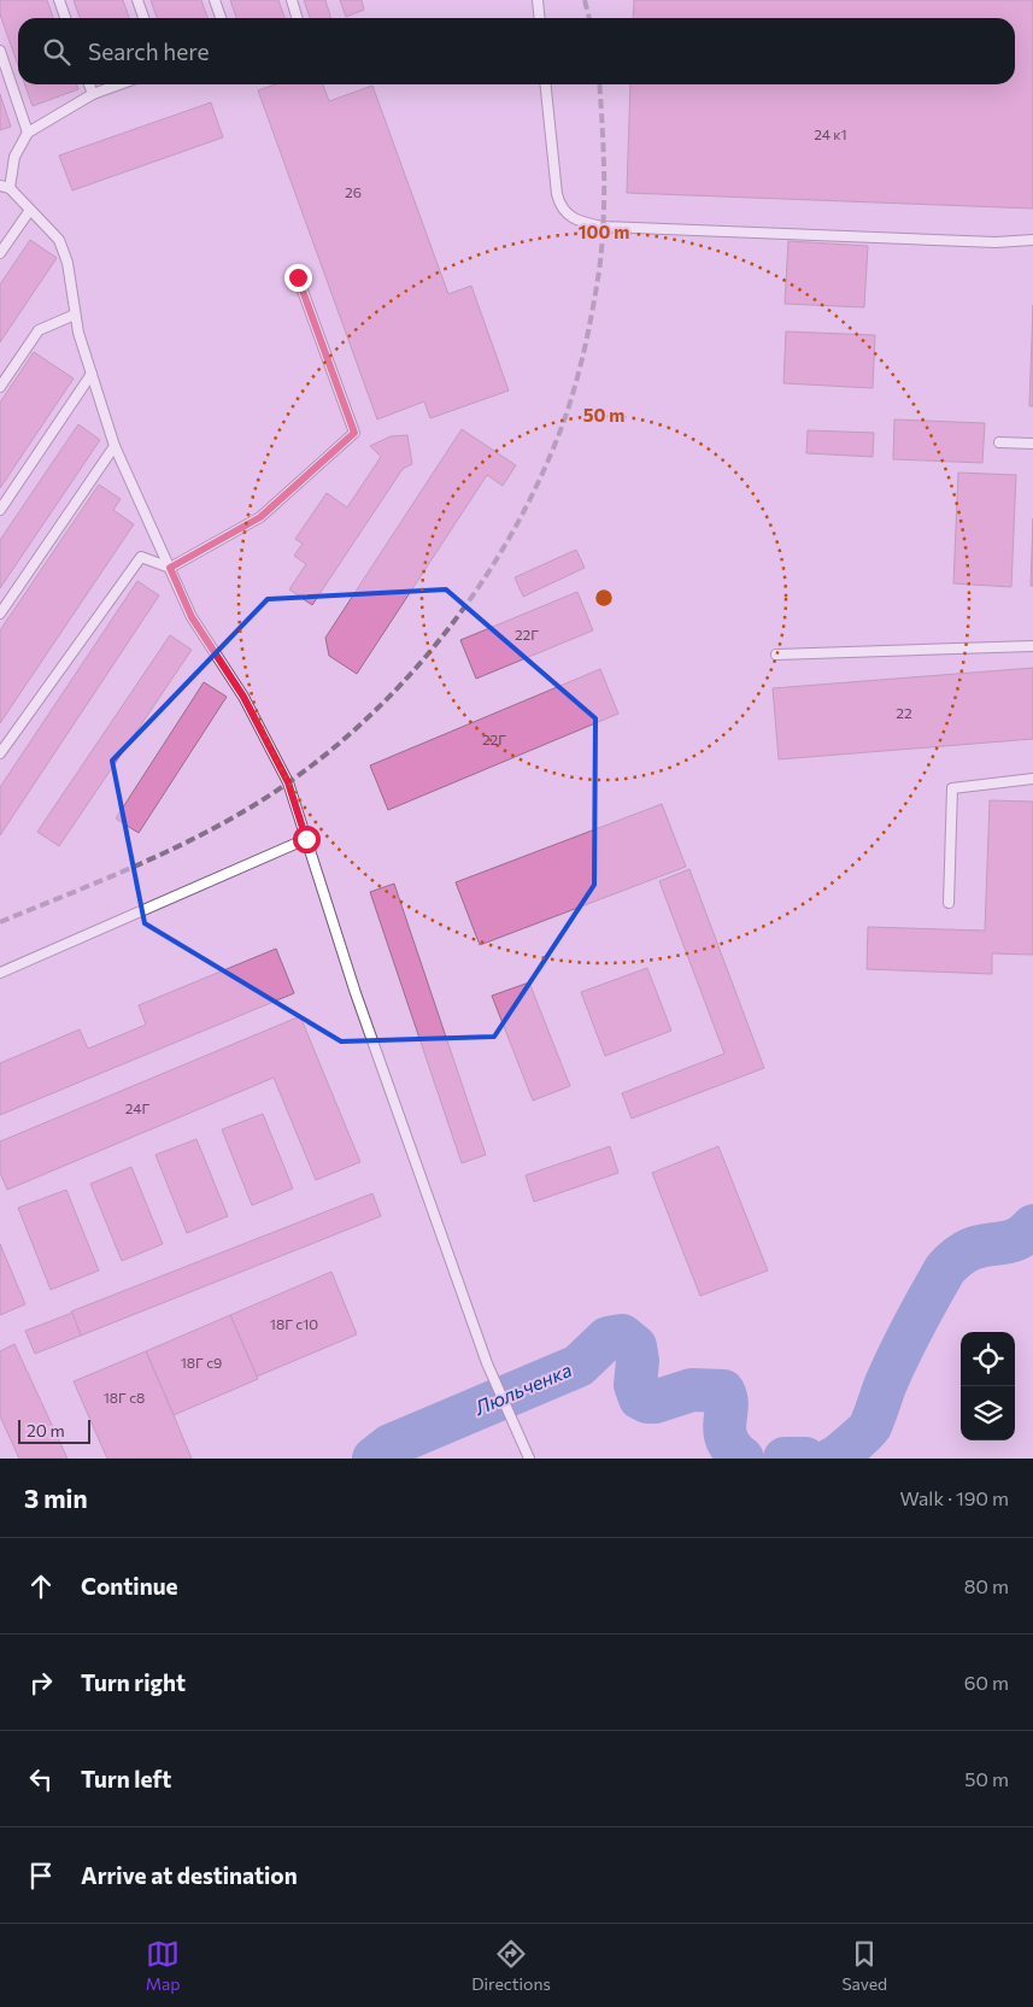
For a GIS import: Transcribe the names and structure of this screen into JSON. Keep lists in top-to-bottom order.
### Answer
{
  "water": ["Люльченка"],
  "house_numbers": [
    "24 к1",
    "26",
    "22Г",
    "22",
    "22Г",
    "24Г",
    "18Г с10",
    "18Г с9",
    "18Г с8"
  ],
  "scale_bar": "20 m",
  "page": {
    "search": "Search here",
    "scale": "20 m",
    "heading": ["3 min", "Walk · 190 m"],
    "list": [
      ["Continue", "80 m"],
      ["Turn right", "60 m"],
      ["Turn left", "50 m"],
      "Arrive at destination"
    ],
    "nav": ["Map", "Directions", "Saved"]
  },
  "rings": ["100 m", "50 m"]
}
